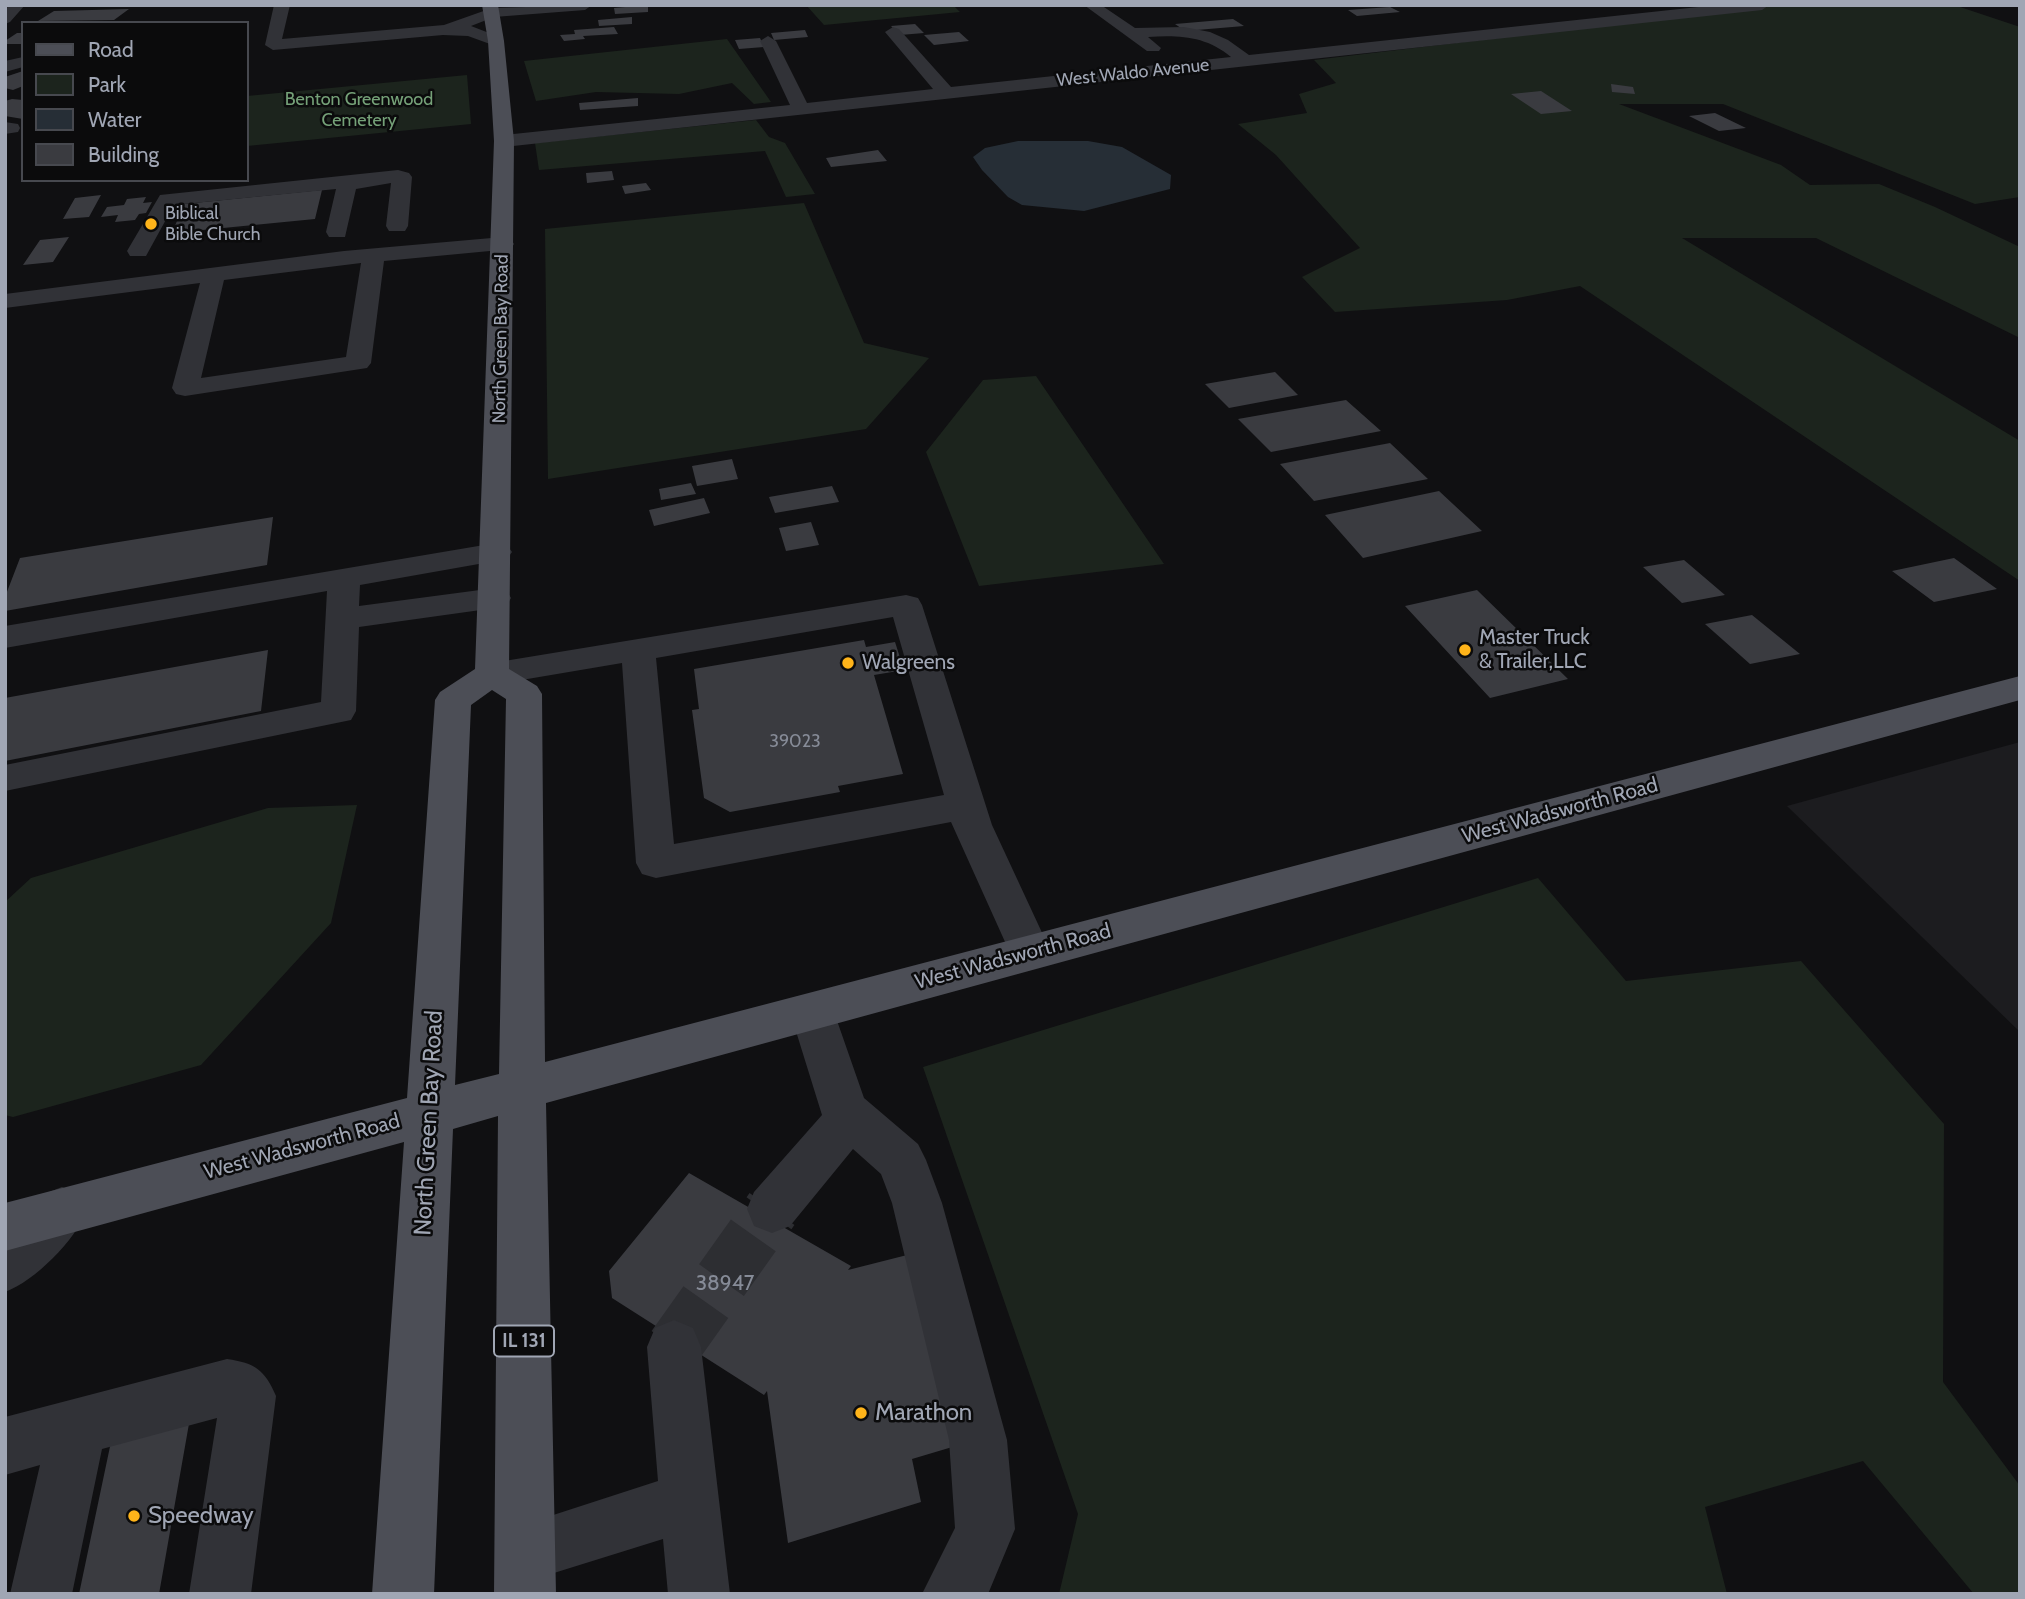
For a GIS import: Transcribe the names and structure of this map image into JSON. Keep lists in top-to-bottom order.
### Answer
{
  "streets": {
    "main road": ["North Green Bay Road", "West Wadsworth Road", "IL 131"],
    "street": ["West Waldo Avenue"]
  },
  "crossings": [
    ["West Waldo Avenue", "North Green Bay Road"],
    ["North Green Bay Road", "West Wadsworth Road"],
    ["North Green Bay Road", "IL 131"],
    ["West Wadsworth Road", "IL 131"]
  ],
  "parks": ["Benton Greenwood Cemetery"],
  "places": [
    "Biblical Bible Church",
    "Master Truck & Trailer,LLC",
    "Walgreens",
    "Marathon",
    "Speedway"
  ],
  "house_numbers": ["39023", "38947"],
  "legend": [
    "Road",
    "Park",
    "Water",
    "Building"
  ]
}
